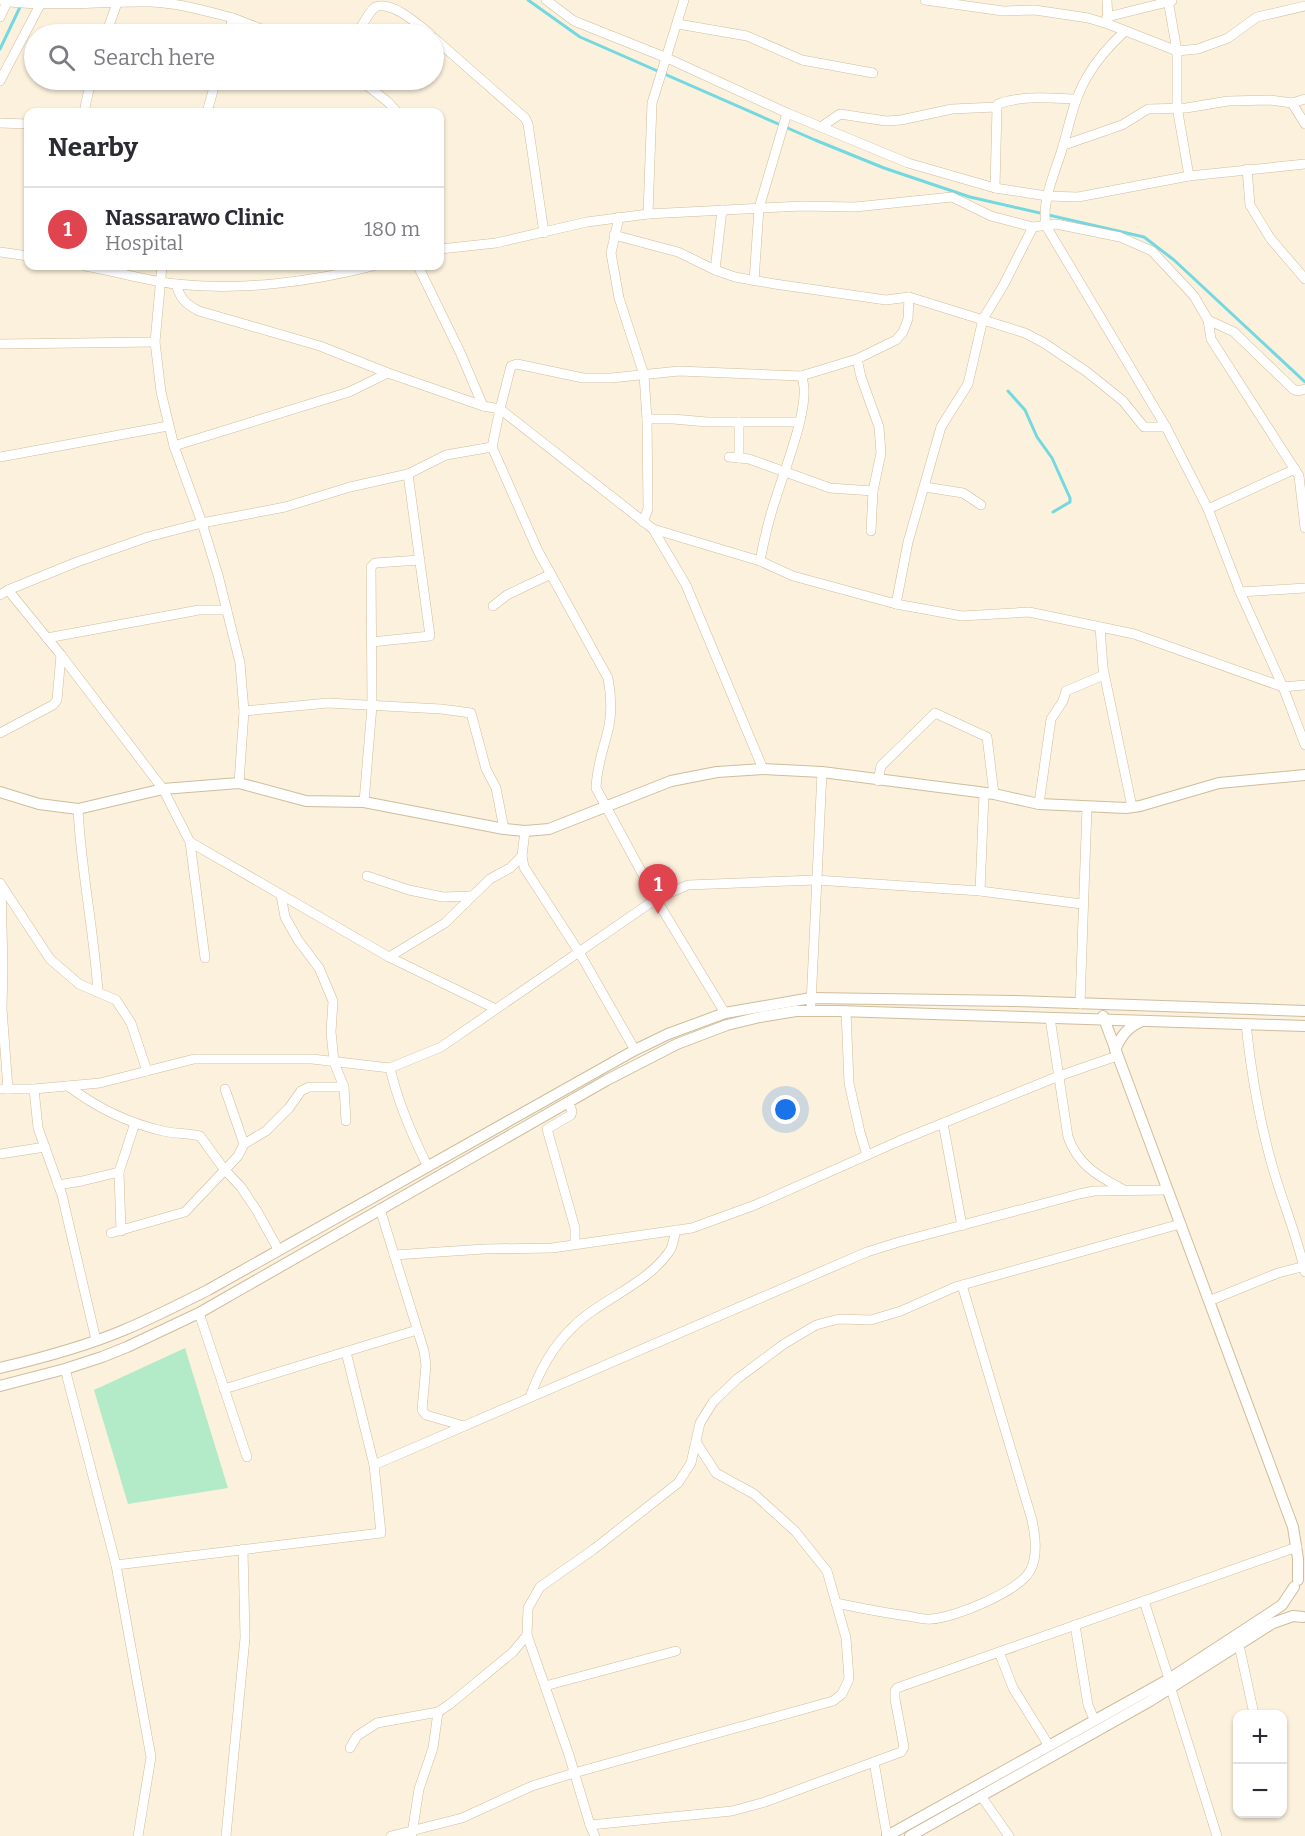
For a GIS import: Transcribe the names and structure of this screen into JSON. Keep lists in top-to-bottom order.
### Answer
{
  "page": {
    "search": "Search here",
    "heading": "Nearby",
    "list": [
      {
        "mark": "1",
        "name": "Nassarawo Clinic",
        "note": "Hospital",
        "value": "180 m"
      }
    ],
    "pins": "1",
    "map_buttons": ["+", "−"]
  }
}
